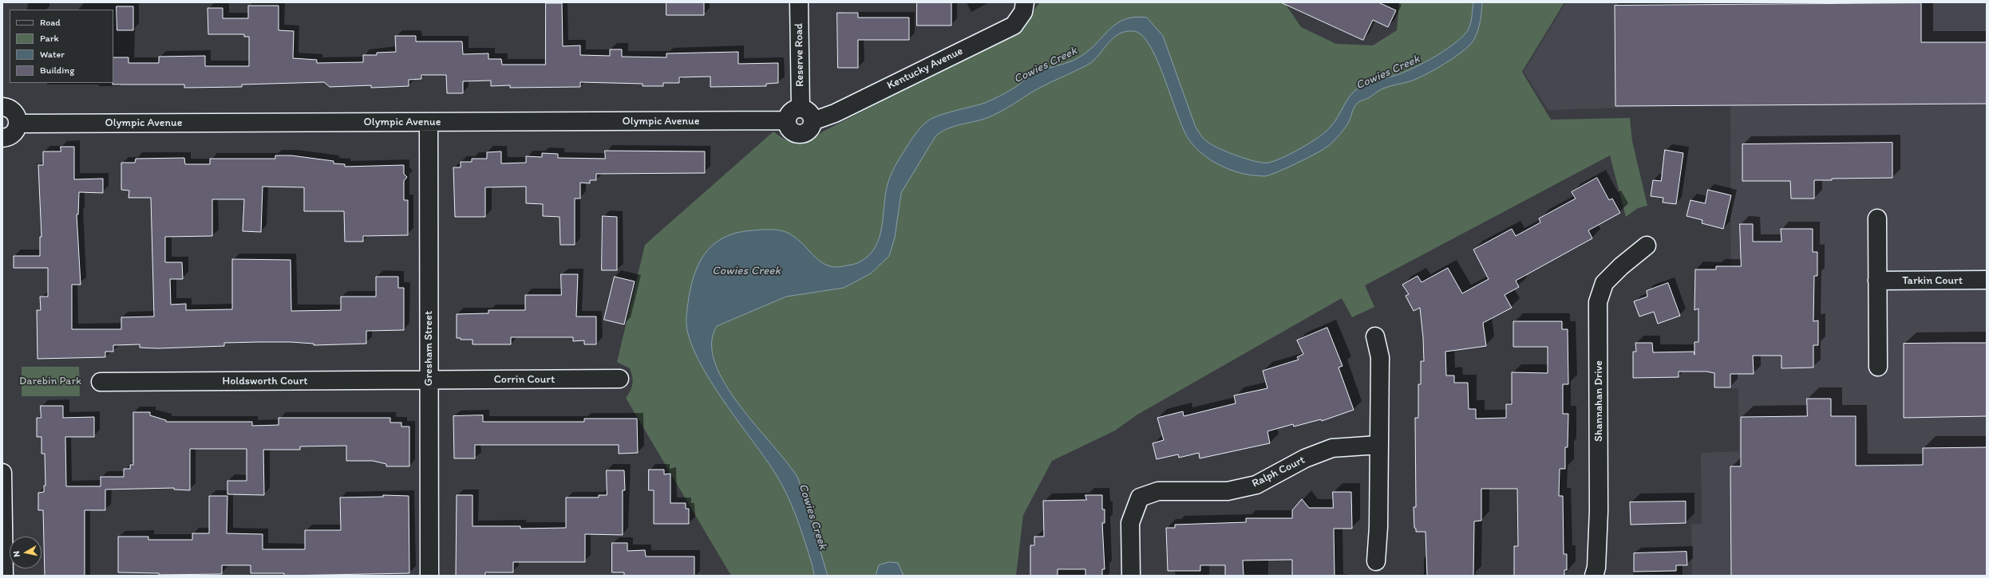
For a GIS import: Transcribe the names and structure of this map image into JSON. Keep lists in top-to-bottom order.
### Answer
{
  "streets": {
    "street": [
      "Reserve Road",
      "Kentucky Avenue",
      "Olympic Avenue",
      "Tarkin Court",
      "Gresham Street",
      "Corrin Court",
      "Holdsworth Court",
      "Shannahan Drive",
      "Ralph Court"
    ]
  },
  "crossings": [
    ["Reserve Road", "Kentucky Avenue"],
    ["Reserve Road", "Olympic Avenue"],
    ["Kentucky Avenue", "Olympic Avenue"],
    ["Olympic Avenue", "Gresham Street"],
    ["Gresham Street", "Corrin Court"],
    ["Gresham Street", "Holdsworth Court"],
    ["Corrin Court", "Holdsworth Court"]
  ],
  "water": ["Cowies Creek"],
  "parks": ["Darebin Park"],
  "legend": [
    "Road",
    "Park",
    "Water",
    "Building"
  ],
  "north": "left"
}
